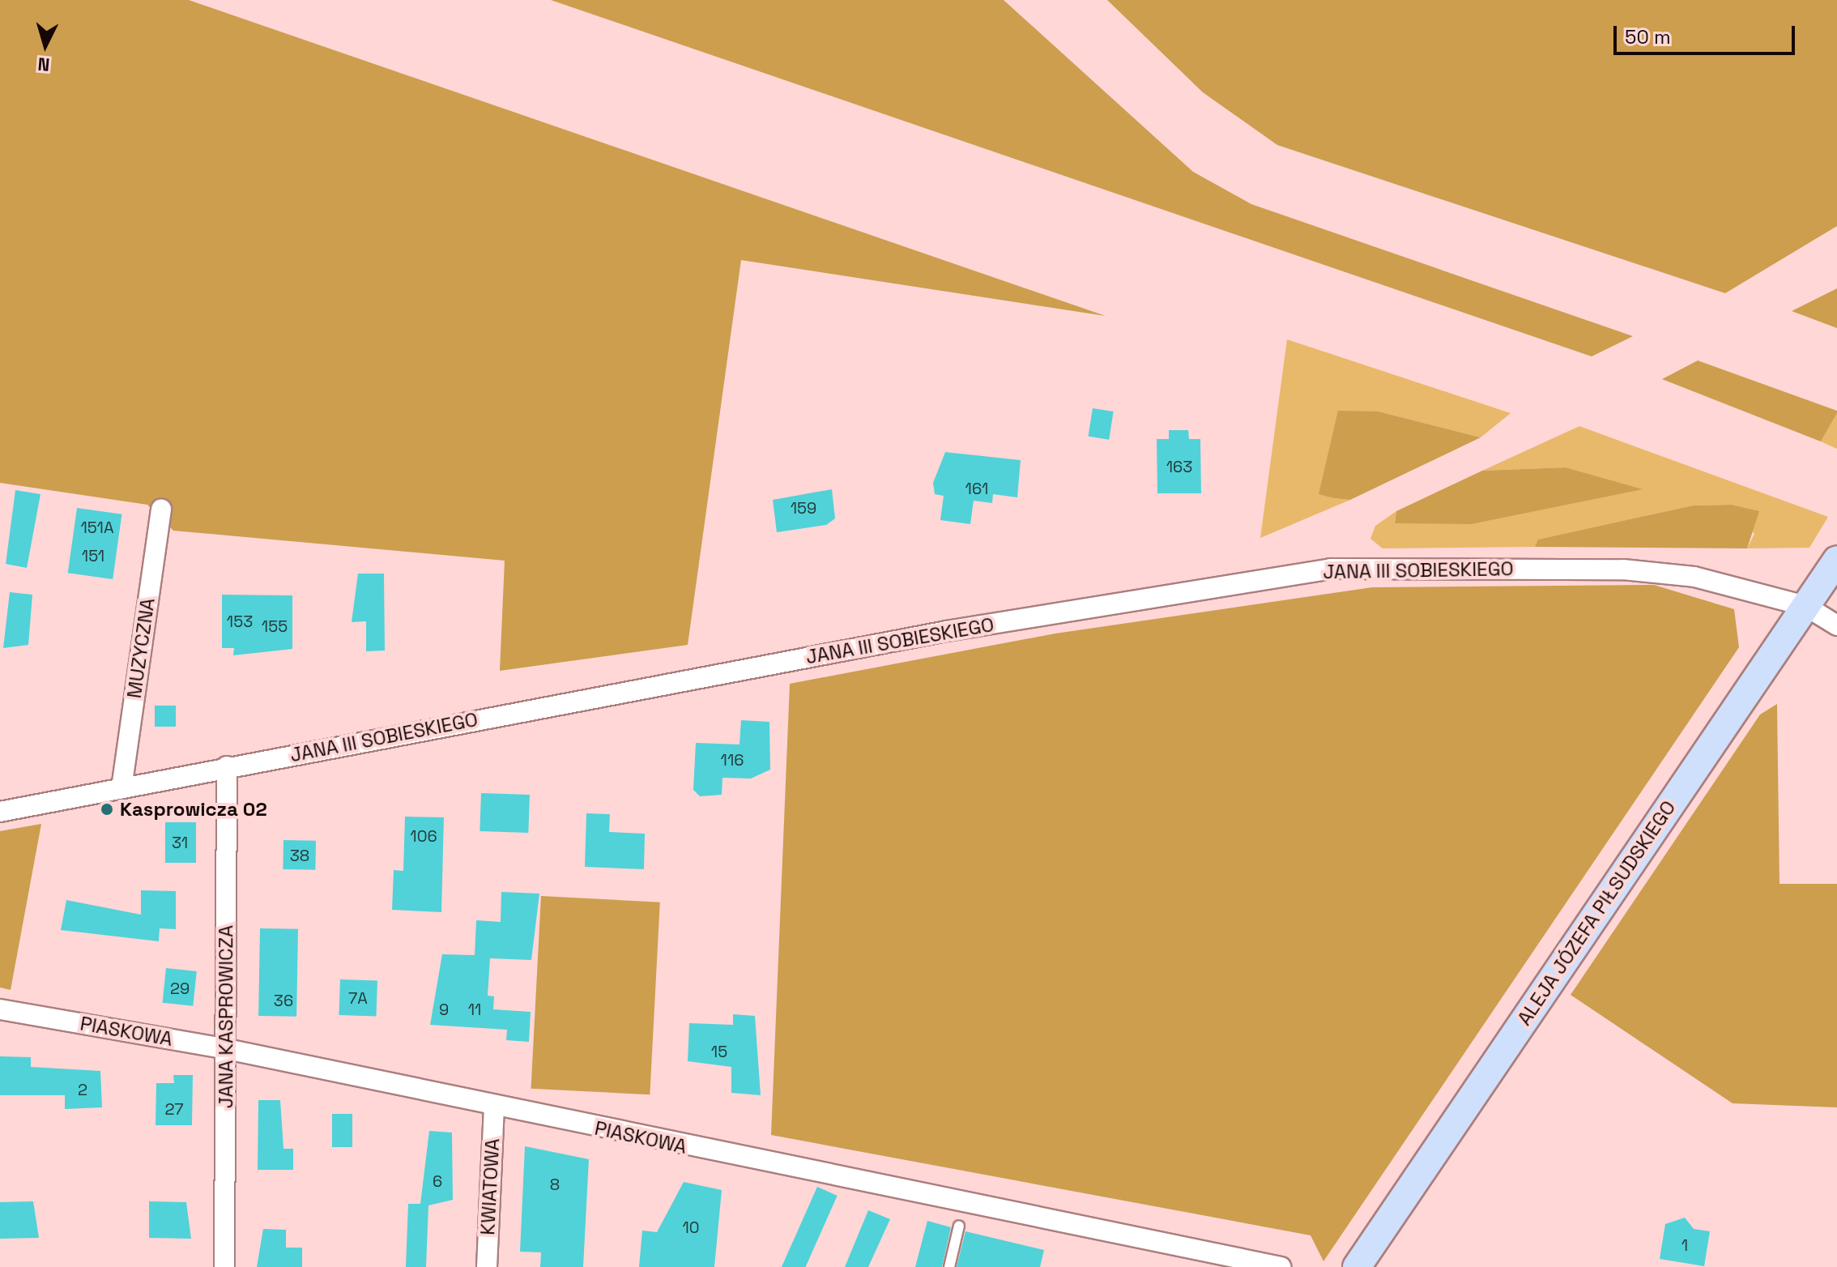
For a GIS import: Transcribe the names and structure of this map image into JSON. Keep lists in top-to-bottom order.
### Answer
{
  "streets": {
    "main road": ["ALEJA JÓZEFA PIŁSUDSKIEGO"],
    "street": [
      "JANA III SOBIESKIEGO",
      "MUZYCZNA",
      "JANA KASPROWICZA",
      "PIASKOWA",
      "KWIATOWA"
    ]
  },
  "crossings": [
    ["JANA III SOBIESKIEGO", "MUZYCZNA"],
    ["JANA III SOBIESKIEGO", "ALEJA JÓZEFA PIŁSUDSKIEGO"],
    ["JANA III SOBIESKIEGO", "JANA KASPROWICZA"],
    ["JANA KASPROWICZA", "PIASKOWA"],
    ["PIASKOWA", "KWIATOWA"]
  ],
  "places": ["Kasprowicza 02"],
  "house_numbers": [
    "163",
    "161",
    "159",
    "151A",
    "151",
    "153",
    "155",
    "116",
    "106",
    "31",
    "38",
    "29",
    "7A",
    "36",
    "9",
    "11",
    "15",
    "2",
    "27",
    "6",
    "8",
    "10",
    "1"
  ],
  "scale_bar": "50 m",
  "north": "bottom"
}
